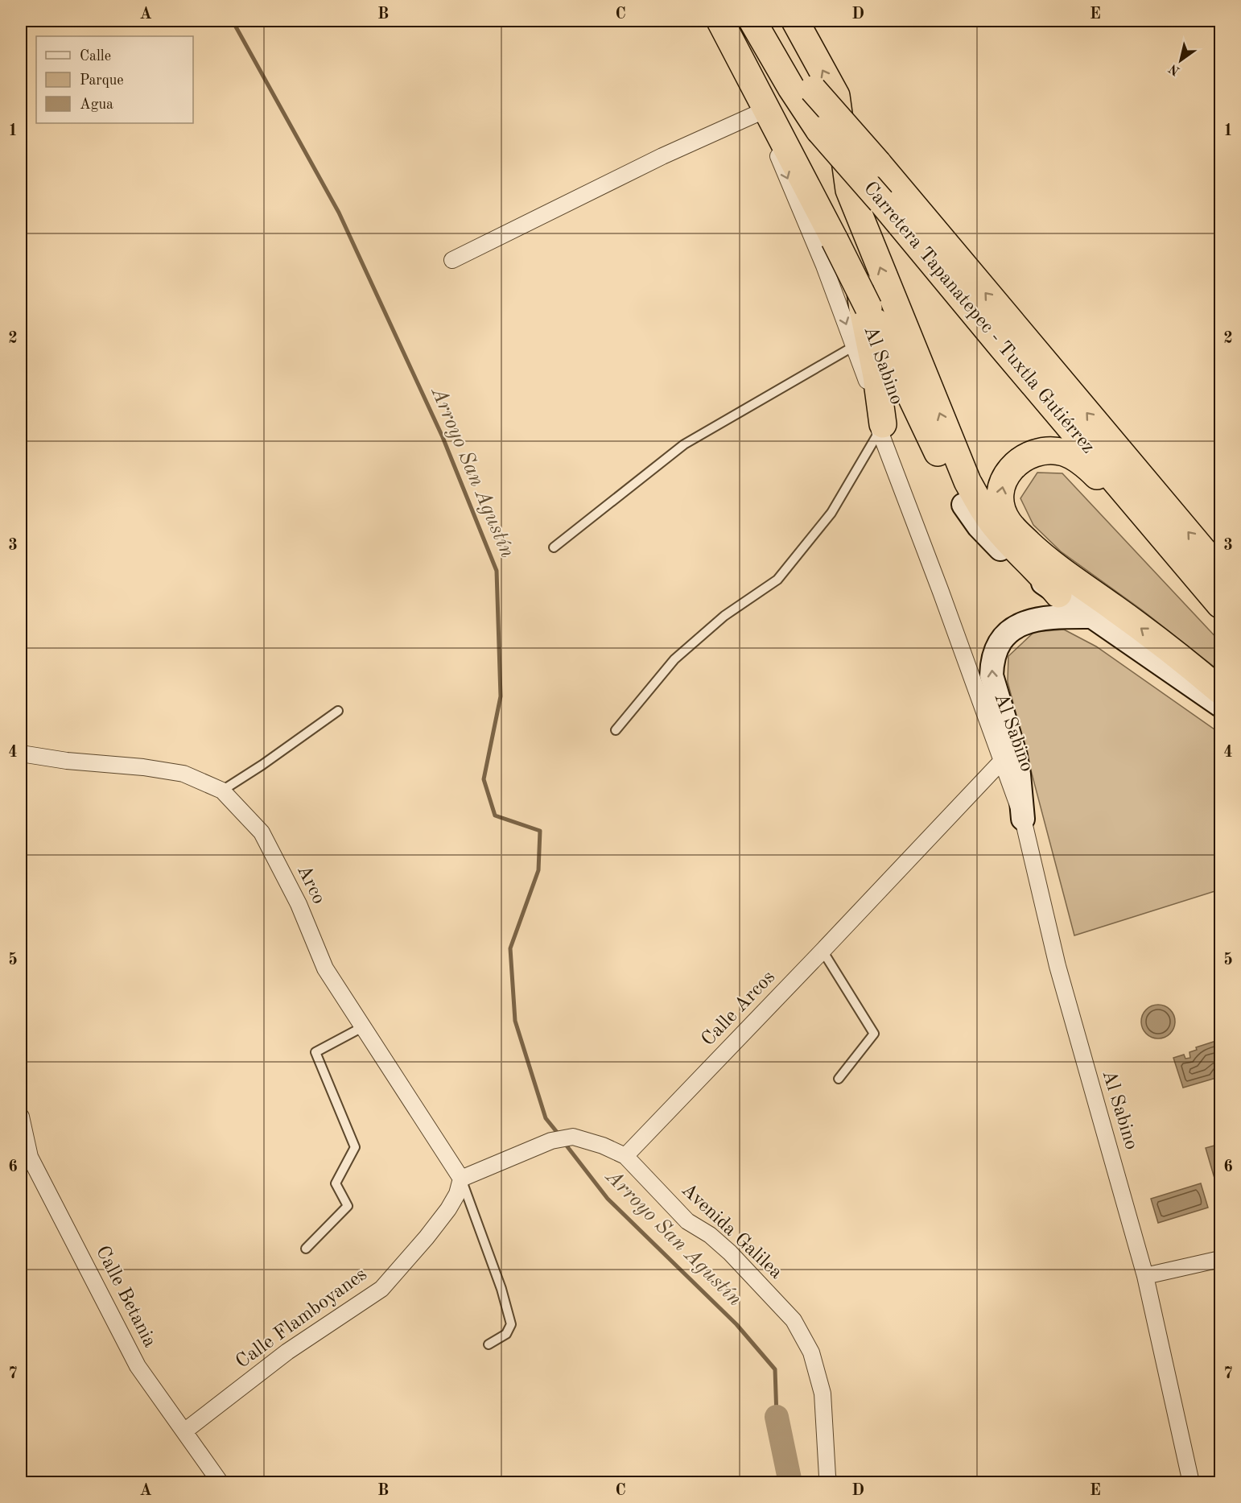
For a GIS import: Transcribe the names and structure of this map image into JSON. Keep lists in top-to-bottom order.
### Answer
{
  "streets": {
    "highway": ["Carretera Tapanatepec - Tuxtla Gutiérrez"],
    "street": [
      "Al Sabino",
      "Arco",
      "Calle Arcos",
      "Avenida Galilea",
      "Calle Betania",
      "Calle Flamboyanes"
    ]
  },
  "crossings": [
    ["Al Sabino", "Calle Arcos"],
    ["Arco", "Calle Flamboyanes"],
    ["Calle Arcos", "Avenida Galilea"],
    ["Calle Betania", "Calle Flamboyanes"]
  ],
  "water": ["Arroyo San Agustín"],
  "legend": ["Calle", "Parque", "Agua"],
  "north": "bottom left",
  "grid": {
    "columns": [
      "A",
      "B",
      "C",
      "D",
      "E"
    ],
    "rows": [
      "1",
      "2",
      "3",
      "4",
      "5",
      "6",
      "7"
    ]
  }
}
